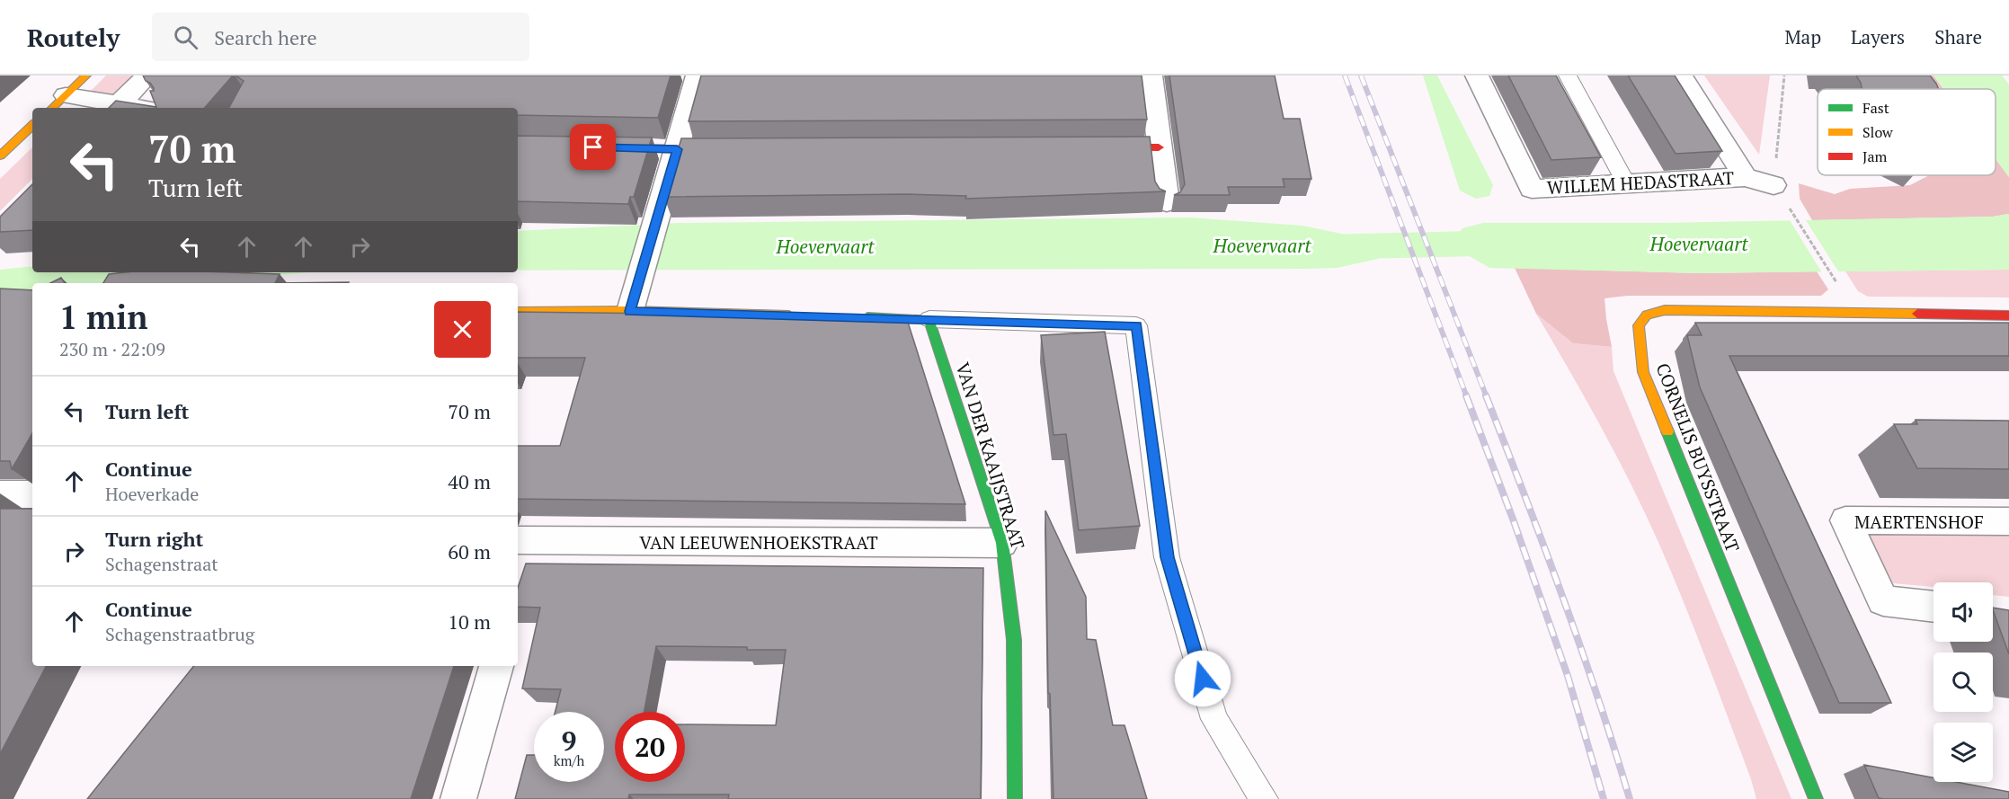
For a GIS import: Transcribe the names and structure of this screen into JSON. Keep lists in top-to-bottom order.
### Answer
{
  "streets": {
    "street": [
      "WILLEM HEDASTRAAT",
      "VAN DER KAAIJSTRAAT",
      "CORNELIS BUYSSTRAAT",
      "MAERTENSHOF",
      "VAN LEEUWENHOEKSTRAAT"
    ]
  },
  "crossings": [
    ["VAN DER KAAIJSTRAAT", "VAN LEEUWENHOEKSTRAAT"]
  ],
  "water": ["Hoevervaart"],
  "legend": ["Fast", "Slow", "Jam"],
  "page": {
    "header": "Routely",
    "search": "Search here",
    "nav": ["Map", "Layers", "Share"],
    "turn": ["70 m", "Turn left"],
    "heading": ["1 min", "230 m · 22:09"],
    "list": [
      {
        "name": "Turn left",
        "value": "70 m"
      },
      {
        "name": "Continue",
        "note": "Hoeverkade",
        "value": "40 m"
      },
      {
        "name": "Turn right",
        "note": "Schagenstraat",
        "value": "60 m"
      },
      {
        "name": "Continue",
        "note": "Schagenstraatbrug",
        "value": "10 m"
      }
    ],
    "speed": "9 km/h",
    "limit": "20"
  }
}
